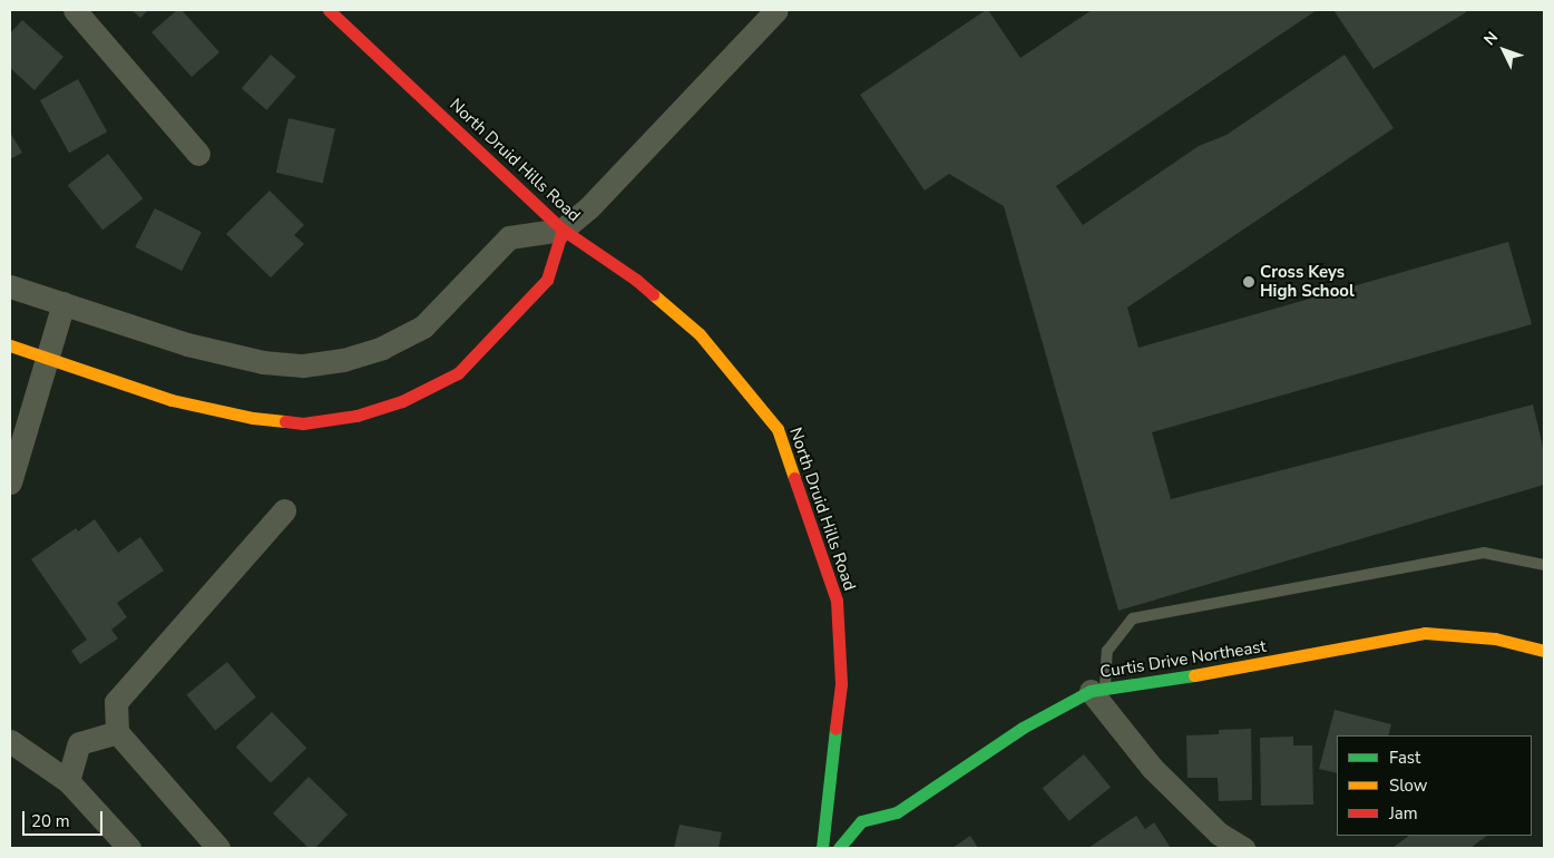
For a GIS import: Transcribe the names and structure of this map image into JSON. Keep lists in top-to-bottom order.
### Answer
{
  "streets": {
    "street": ["North Druid Hills Road", "Curtis Drive Northeast"]
  },
  "places": ["Cross Keys High School"],
  "legend": ["Fast", "Slow", "Jam"],
  "scale_bar": "20 m",
  "north": "top left"
}
